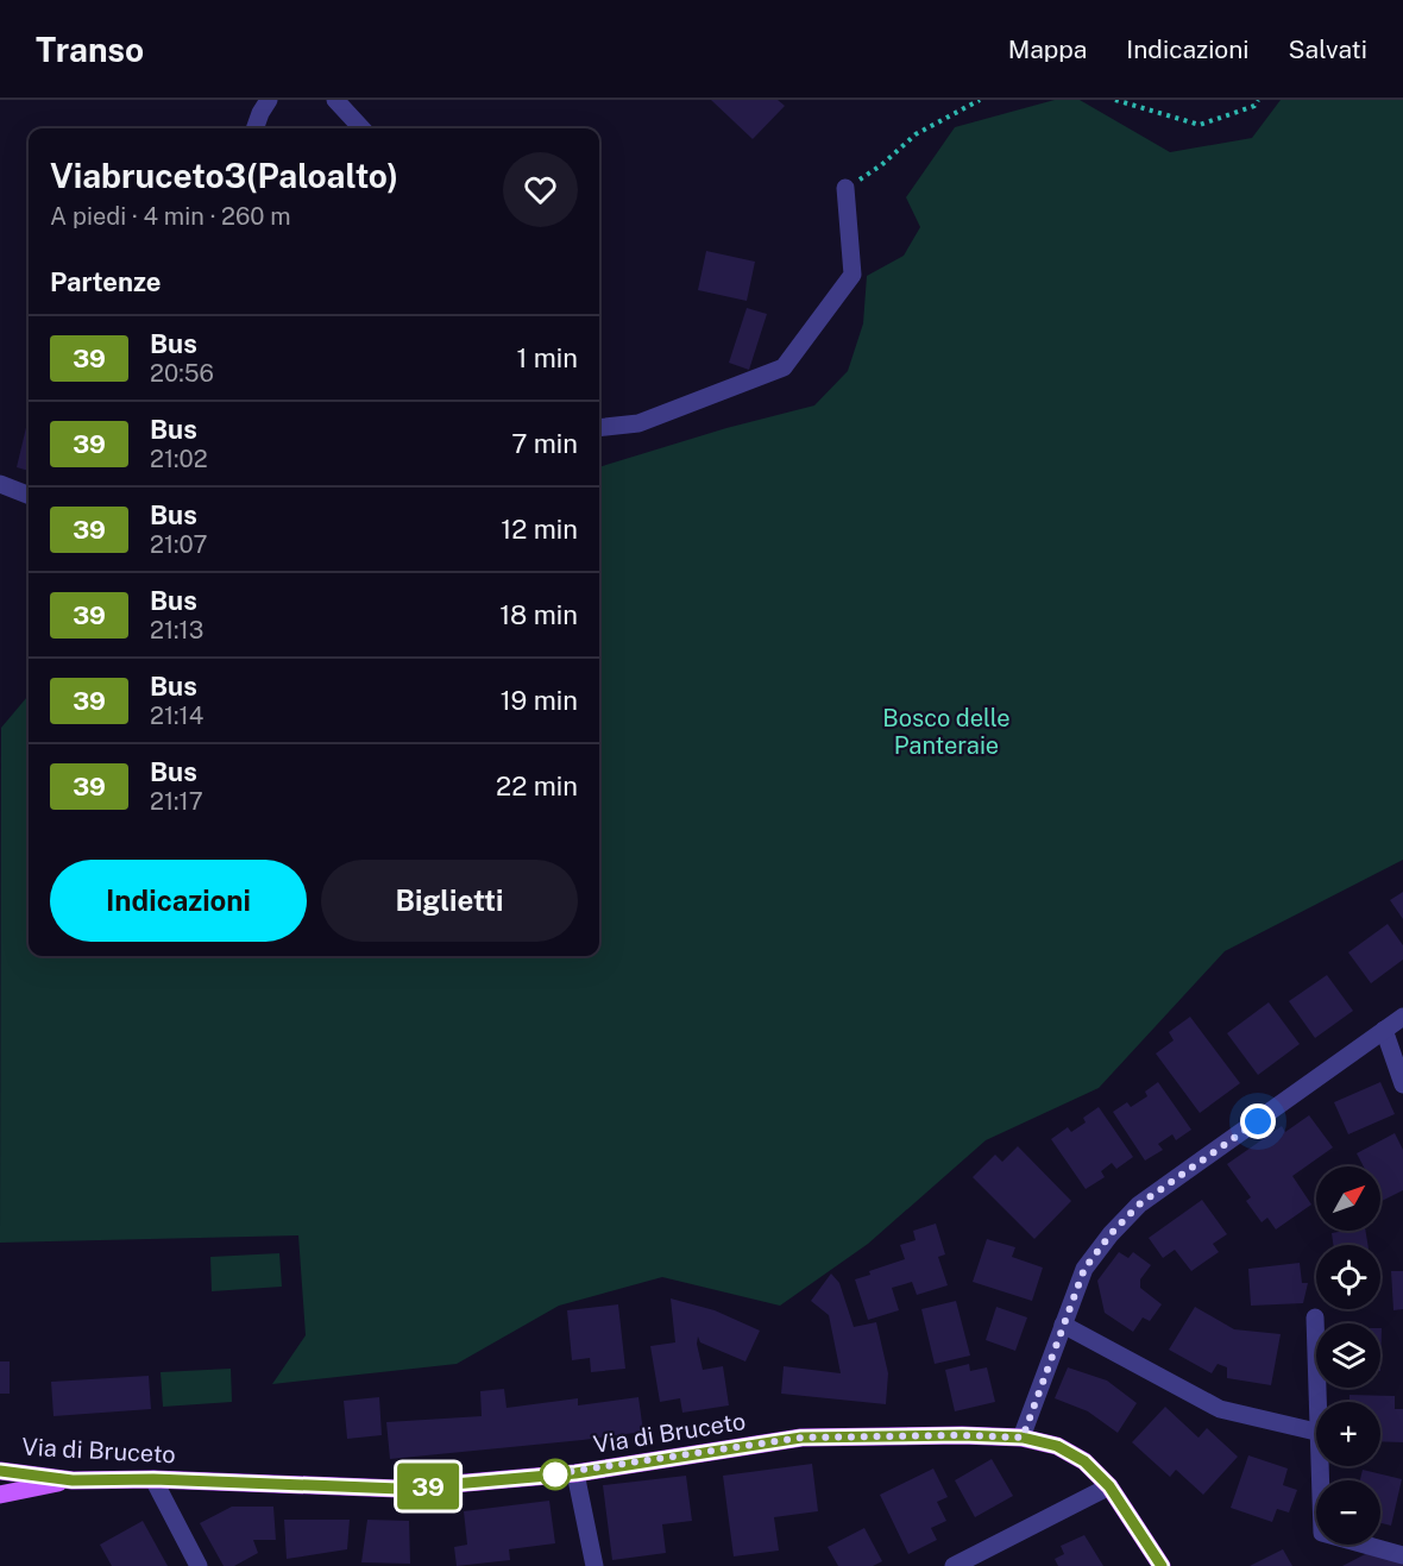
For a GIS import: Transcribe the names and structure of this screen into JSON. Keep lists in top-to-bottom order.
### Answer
{
  "streets": {
    "main road": ["Via di Bruceto"]
  },
  "parks": ["Bosco delle Panteraie"],
  "lines": ["bus line 39"],
  "north": "top right",
  "page": {
    "header": "Transo",
    "nav": ["Mappa", "Indicazioni", "Salvati"],
    "on_map": "39",
    "heading": [
      ["Viabruceto3(Paloalto)", "A piedi · 4 min · 260 m"],
      "Partenze"
    ],
    "list": [
      {
        "mark": "39",
        "name": "Bus",
        "note": "20:56",
        "value": "1 min"
      },
      {
        "mark": "39",
        "name": "Bus",
        "note": "21:02",
        "value": "7 min"
      },
      {
        "mark": "39",
        "name": "Bus",
        "note": "21:07",
        "value": "12 min"
      },
      {
        "mark": "39",
        "name": "Bus",
        "note": "21:13",
        "value": "18 min"
      },
      {
        "mark": "39",
        "name": "Bus",
        "note": "21:14",
        "value": "19 min"
      },
      {
        "mark": "39",
        "name": "Bus",
        "note": "21:17",
        "value": "22 min"
      }
    ],
    "buttons": ["Indicazioni", "Biglietti"],
    "map_buttons": ["+", "−"]
  }
}
